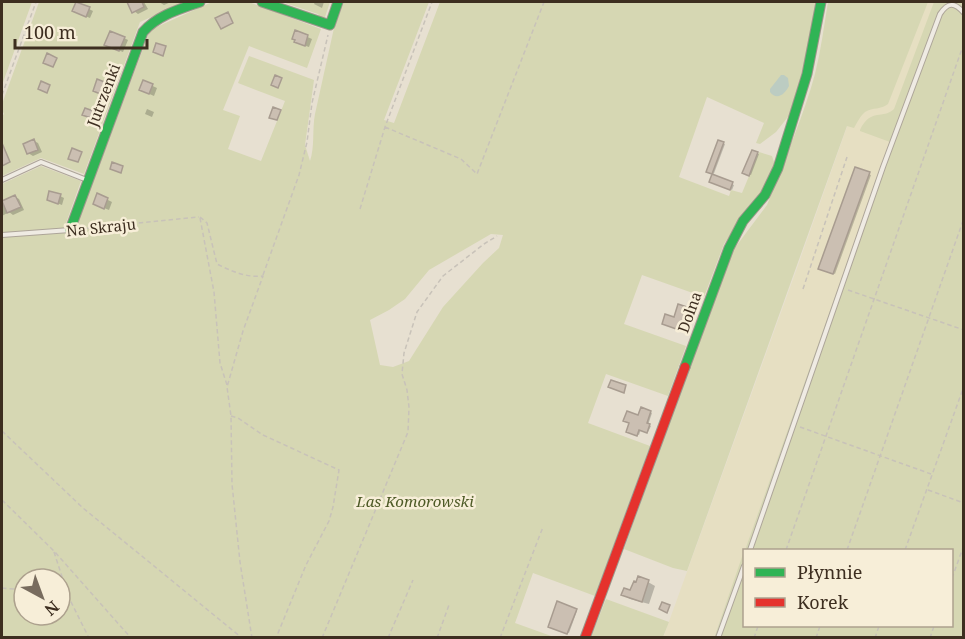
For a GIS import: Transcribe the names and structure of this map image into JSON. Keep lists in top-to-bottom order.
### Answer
{
  "streets": {
    "street": ["Jutrzenki", "Dolna"],
    "lane": ["Na Skraju"]
  },
  "crossings": [
    ["Jutrzenki", "Na Skraju"]
  ],
  "parks": ["Las Komorowski"],
  "legend": ["Płynnie", "Korek"],
  "scale_bar": "100 m",
  "north": "bottom right"
}
